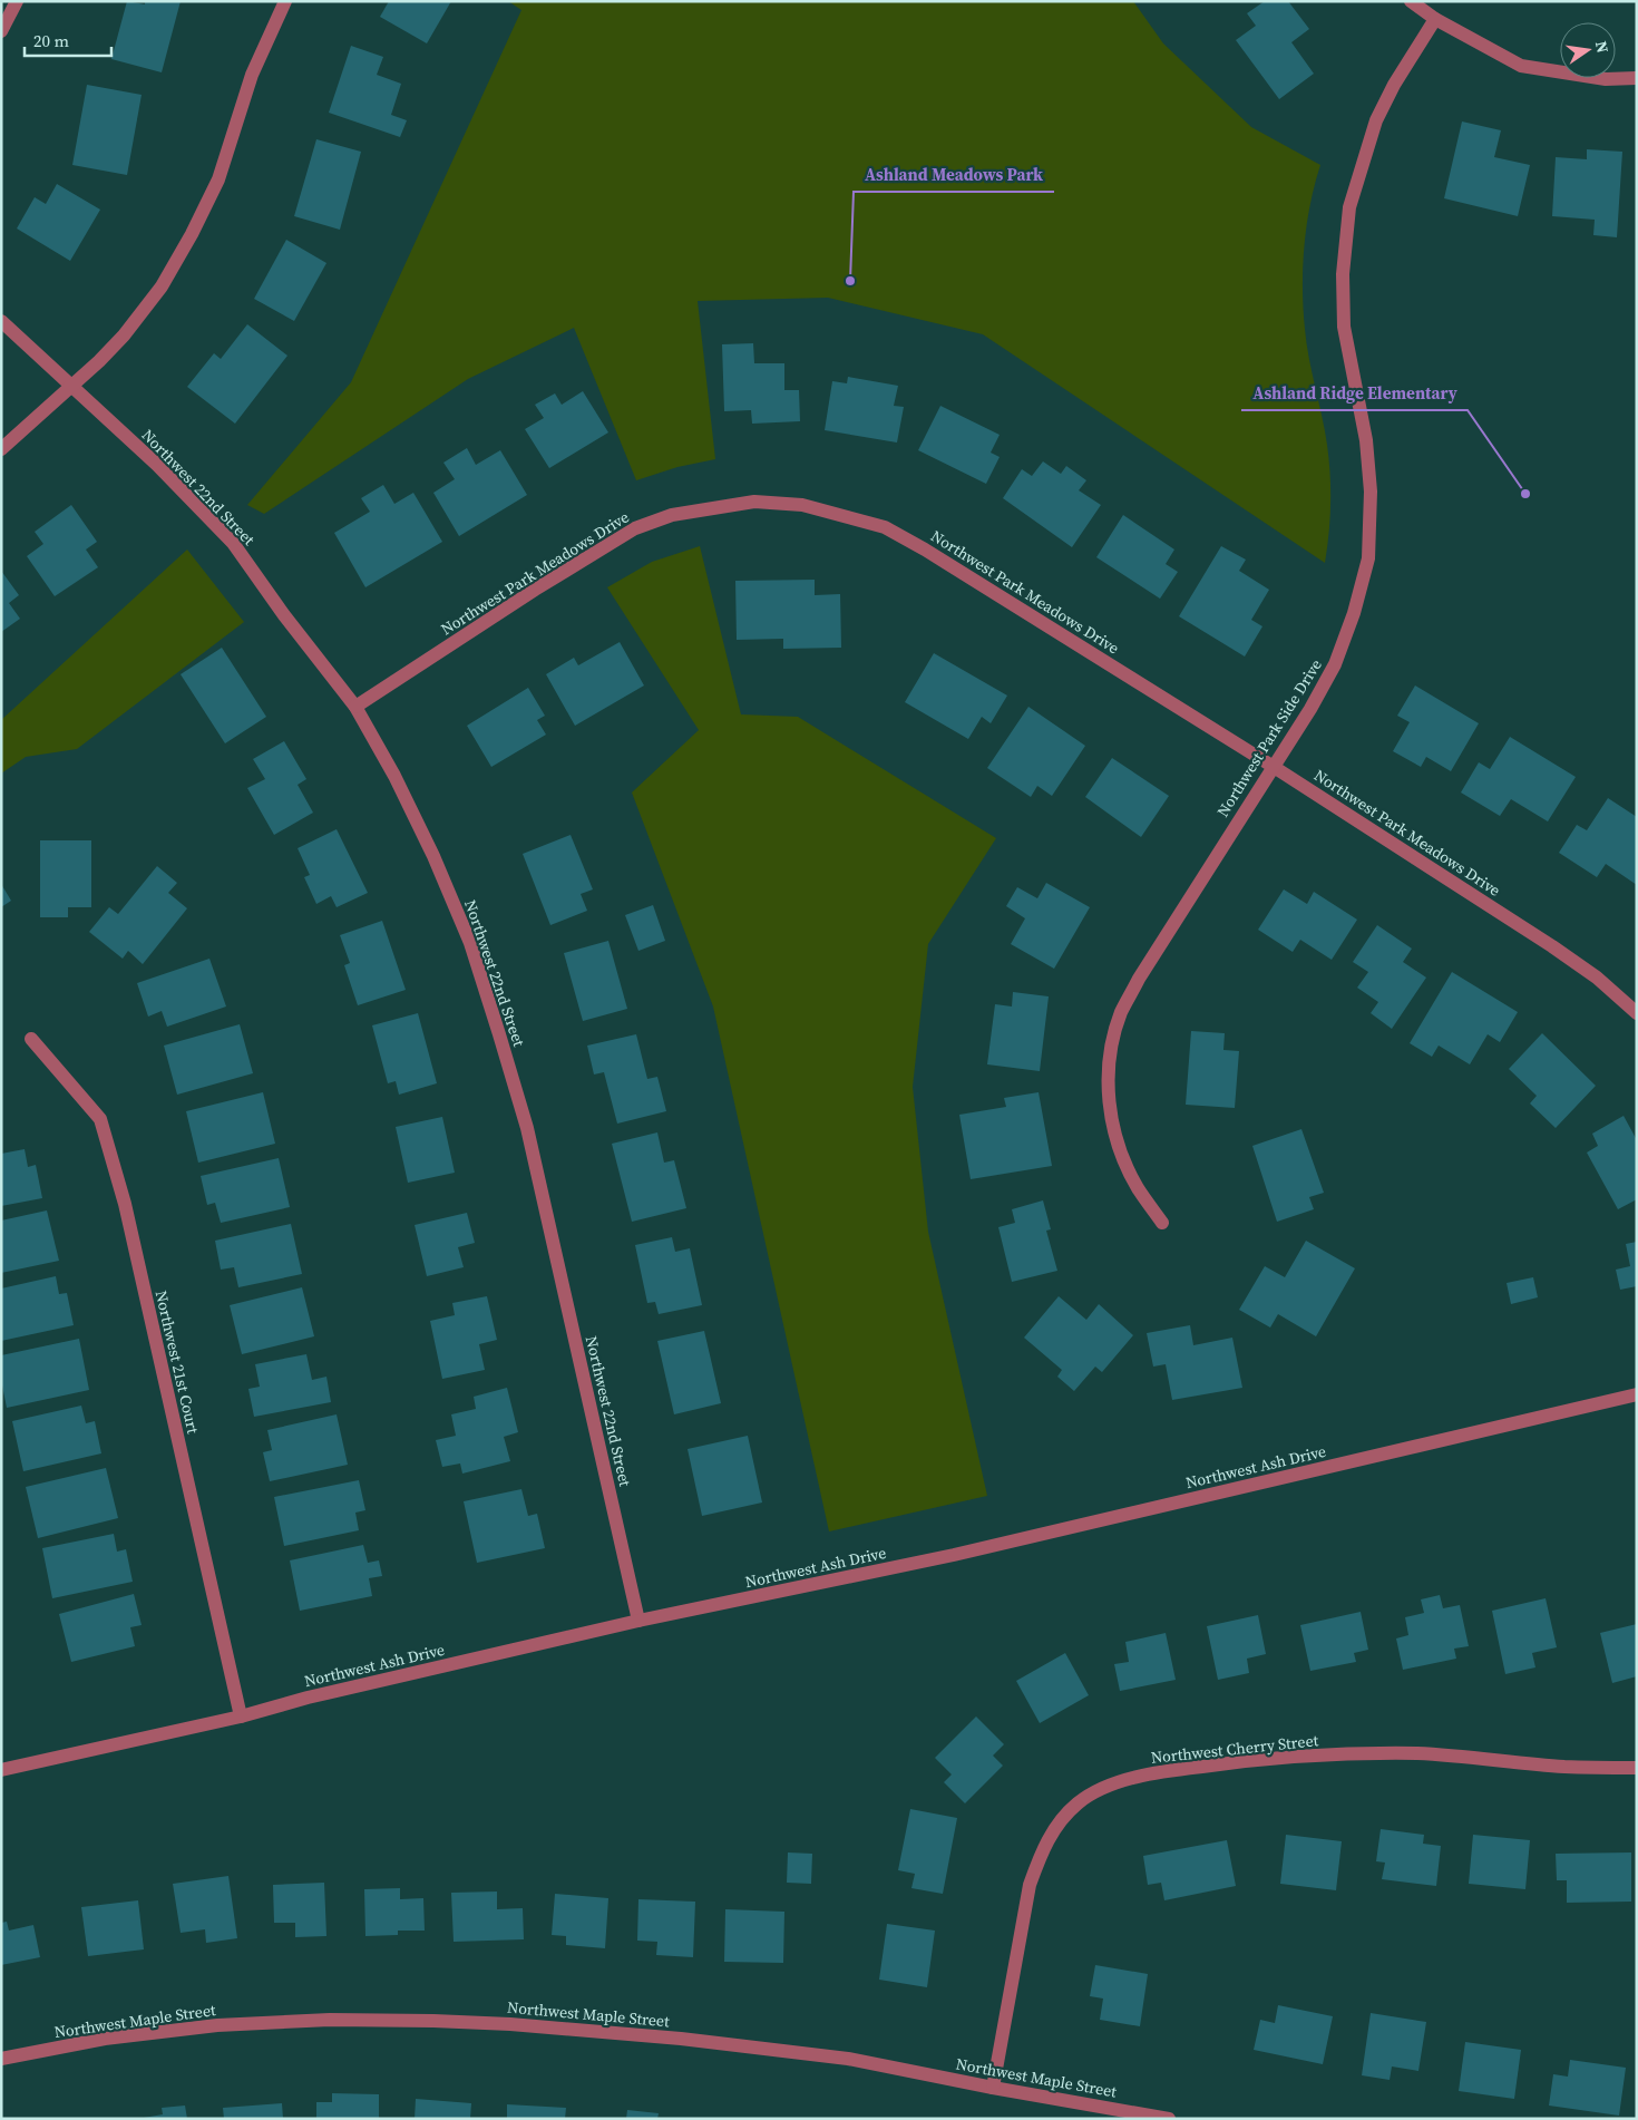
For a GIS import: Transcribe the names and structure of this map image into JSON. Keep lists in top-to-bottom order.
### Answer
{
  "streets": {
    "street": [
      "Northwest 22nd Street",
      "Northwest Park Meadows Drive",
      "Northwest Park Side Drive",
      "Northwest 21st Court",
      "Northwest Ash Drive",
      "Northwest Cherry Street",
      "Northwest Maple Street"
    ]
  },
  "crossings": [
    ["Northwest 22nd Street", "Northwest Park Meadows Drive"],
    ["Northwest 22nd Street", "Northwest Ash Drive"],
    ["Northwest Park Meadows Drive", "Northwest Park Side Drive"],
    ["Northwest 21st Court", "Northwest Ash Drive"],
    ["Northwest Cherry Street", "Northwest Maple Street"]
  ],
  "places": ["Ashland Meadows Park", "Ashland Ridge Elementary"],
  "scale_bar": "20 m",
  "north": "right"
}
